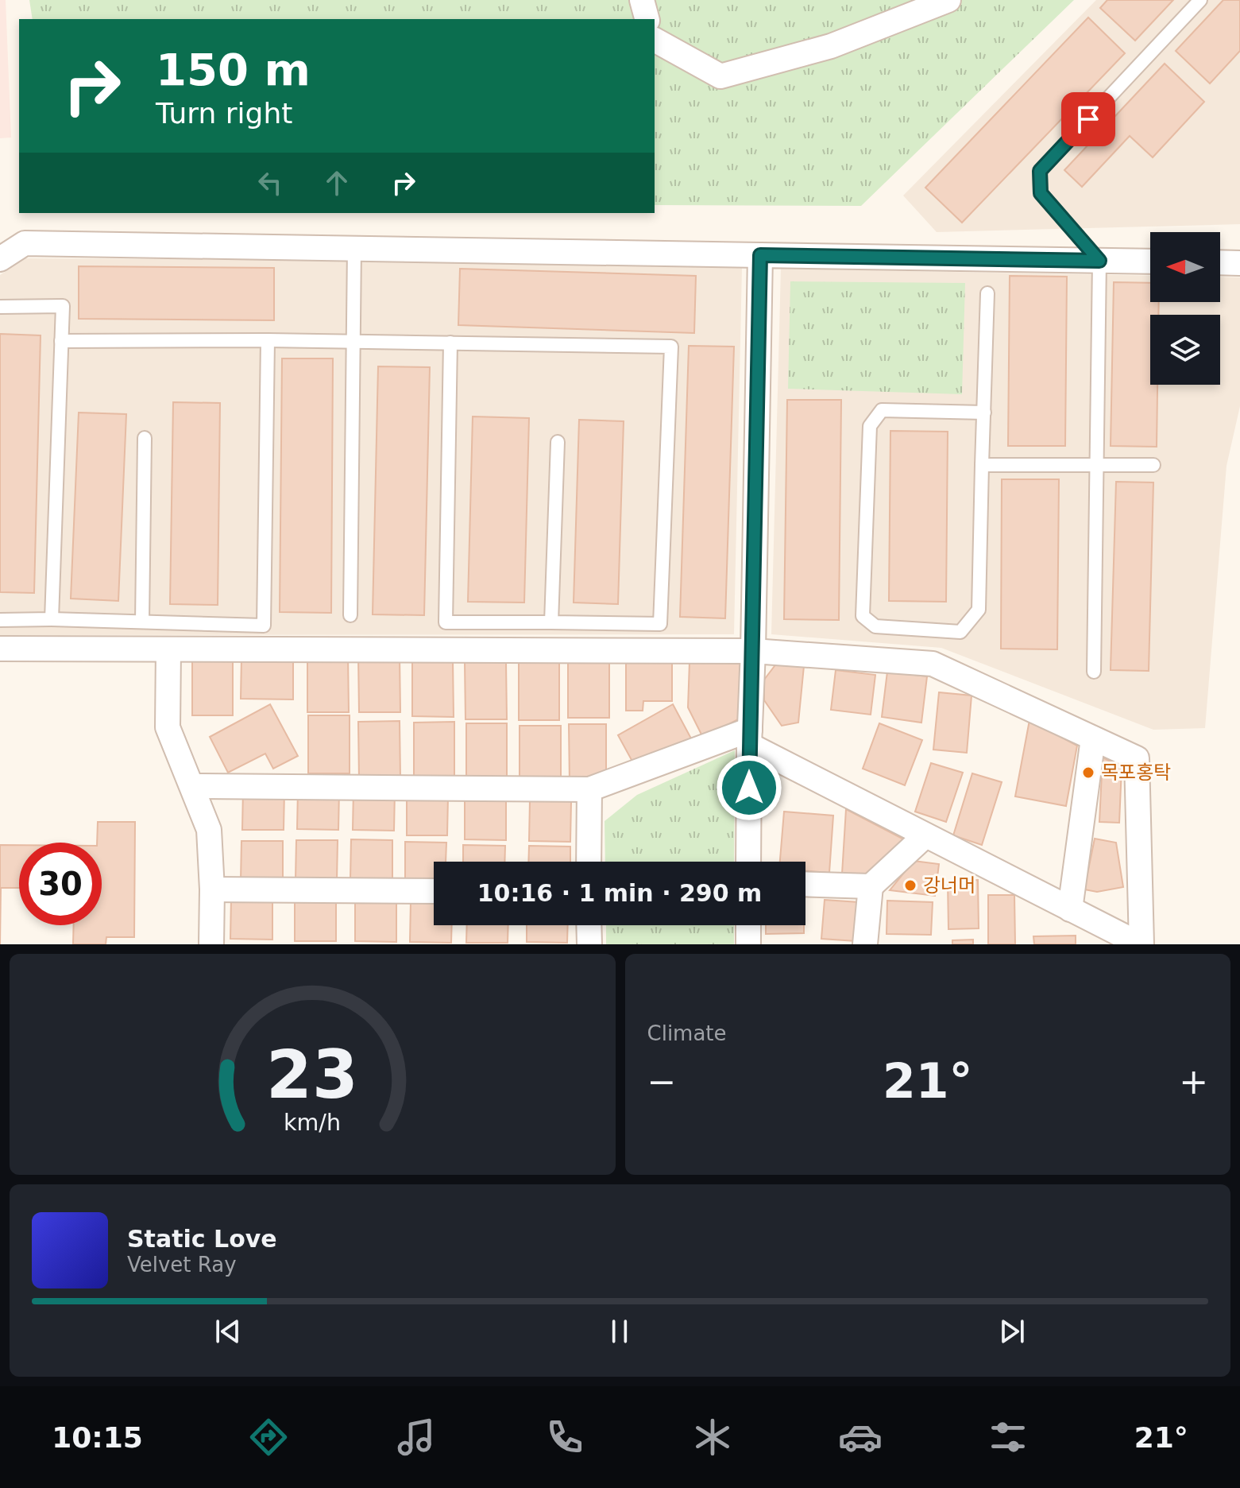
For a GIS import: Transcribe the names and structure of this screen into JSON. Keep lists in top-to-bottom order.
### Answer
{
  "places": ["목포홍탁", "강너머"],
  "north": "left",
  "page": {
    "turn": ["150 m", "Turn right"],
    "limit": "30",
    "trip": "10:16 · 1 min · 290 m",
    "tile": "Climate",
    "heat": ["−", "21°", "+"],
    "song": ["Static Love", "Velvet Ray"],
    "tabs": ["10:15", "21°"],
    "gauge": ["23", "km/h"]
  }
}
